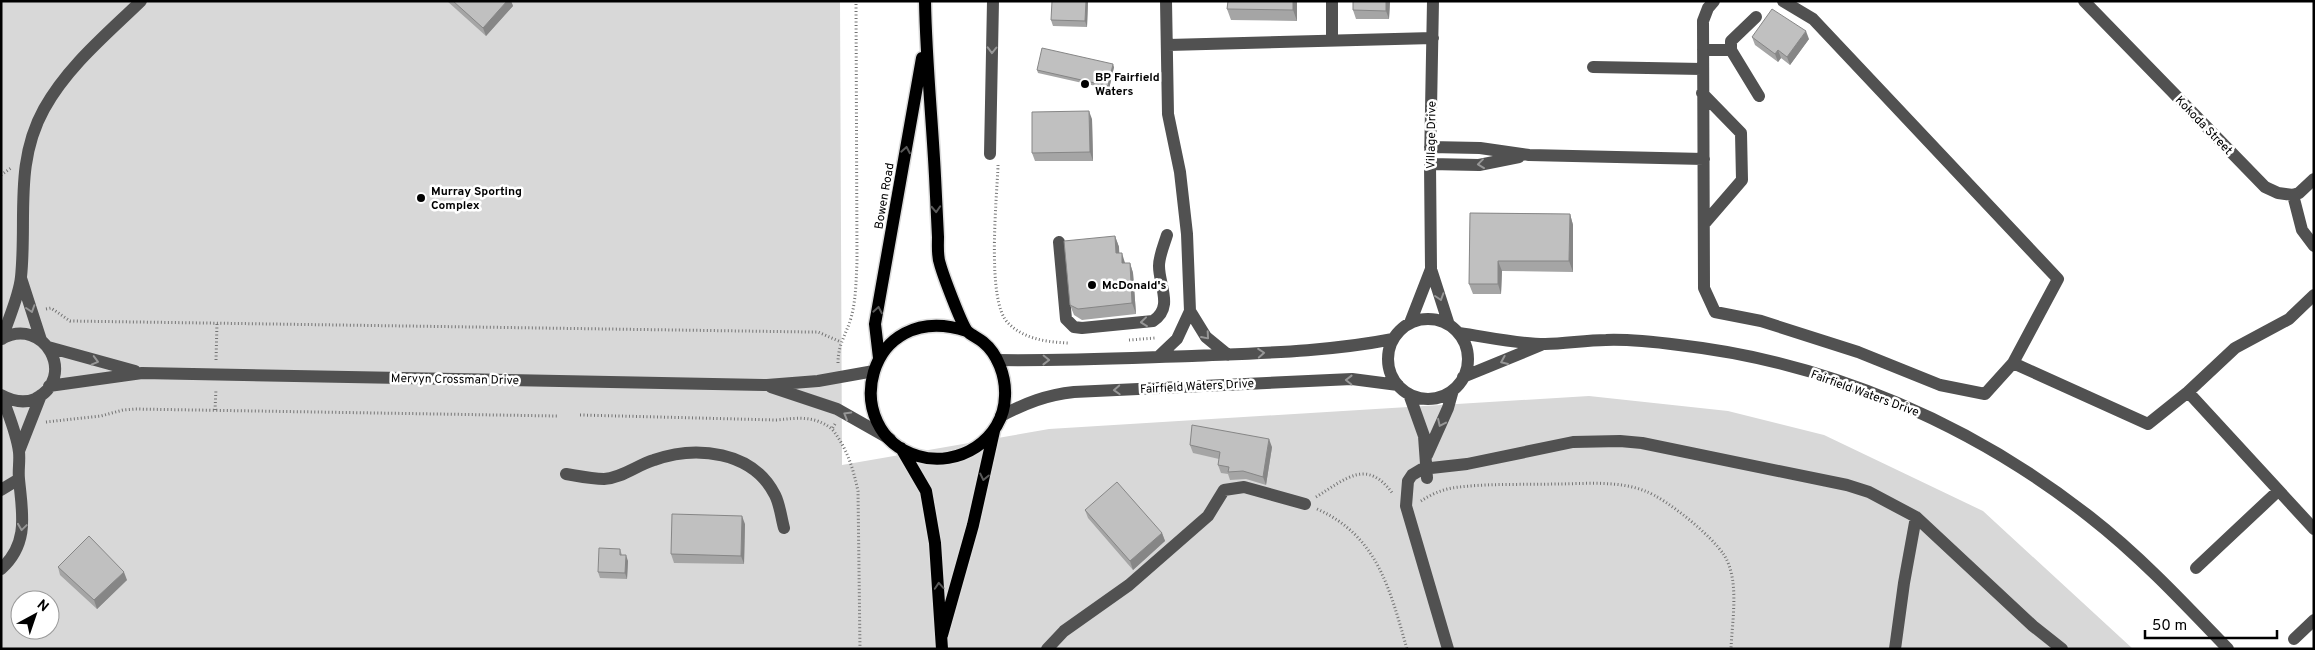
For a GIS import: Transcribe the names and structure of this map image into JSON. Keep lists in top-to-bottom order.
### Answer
{
  "streets": {
    "main road": ["Bowen Road"],
    "street": [
      "Kokoda Street",
      "Village Drive",
      "Mervyn Crossman Drive",
      "Fairfield Waters Drive"
    ]
  },
  "crossings": [
    ["Village Drive", "Fairfield Waters Drive"],
    ["Bowen Road", "Mervyn Crossman Drive"],
    ["Bowen Road", "Fairfield Waters Drive"],
    ["Mervyn Crossman Drive", "Fairfield Waters Drive"]
  ],
  "places": ["BP Fairfield Waters", "Murray Sporting Complex", "McDonald's"],
  "scale_bar": "50 m",
  "north": "top right"
}
